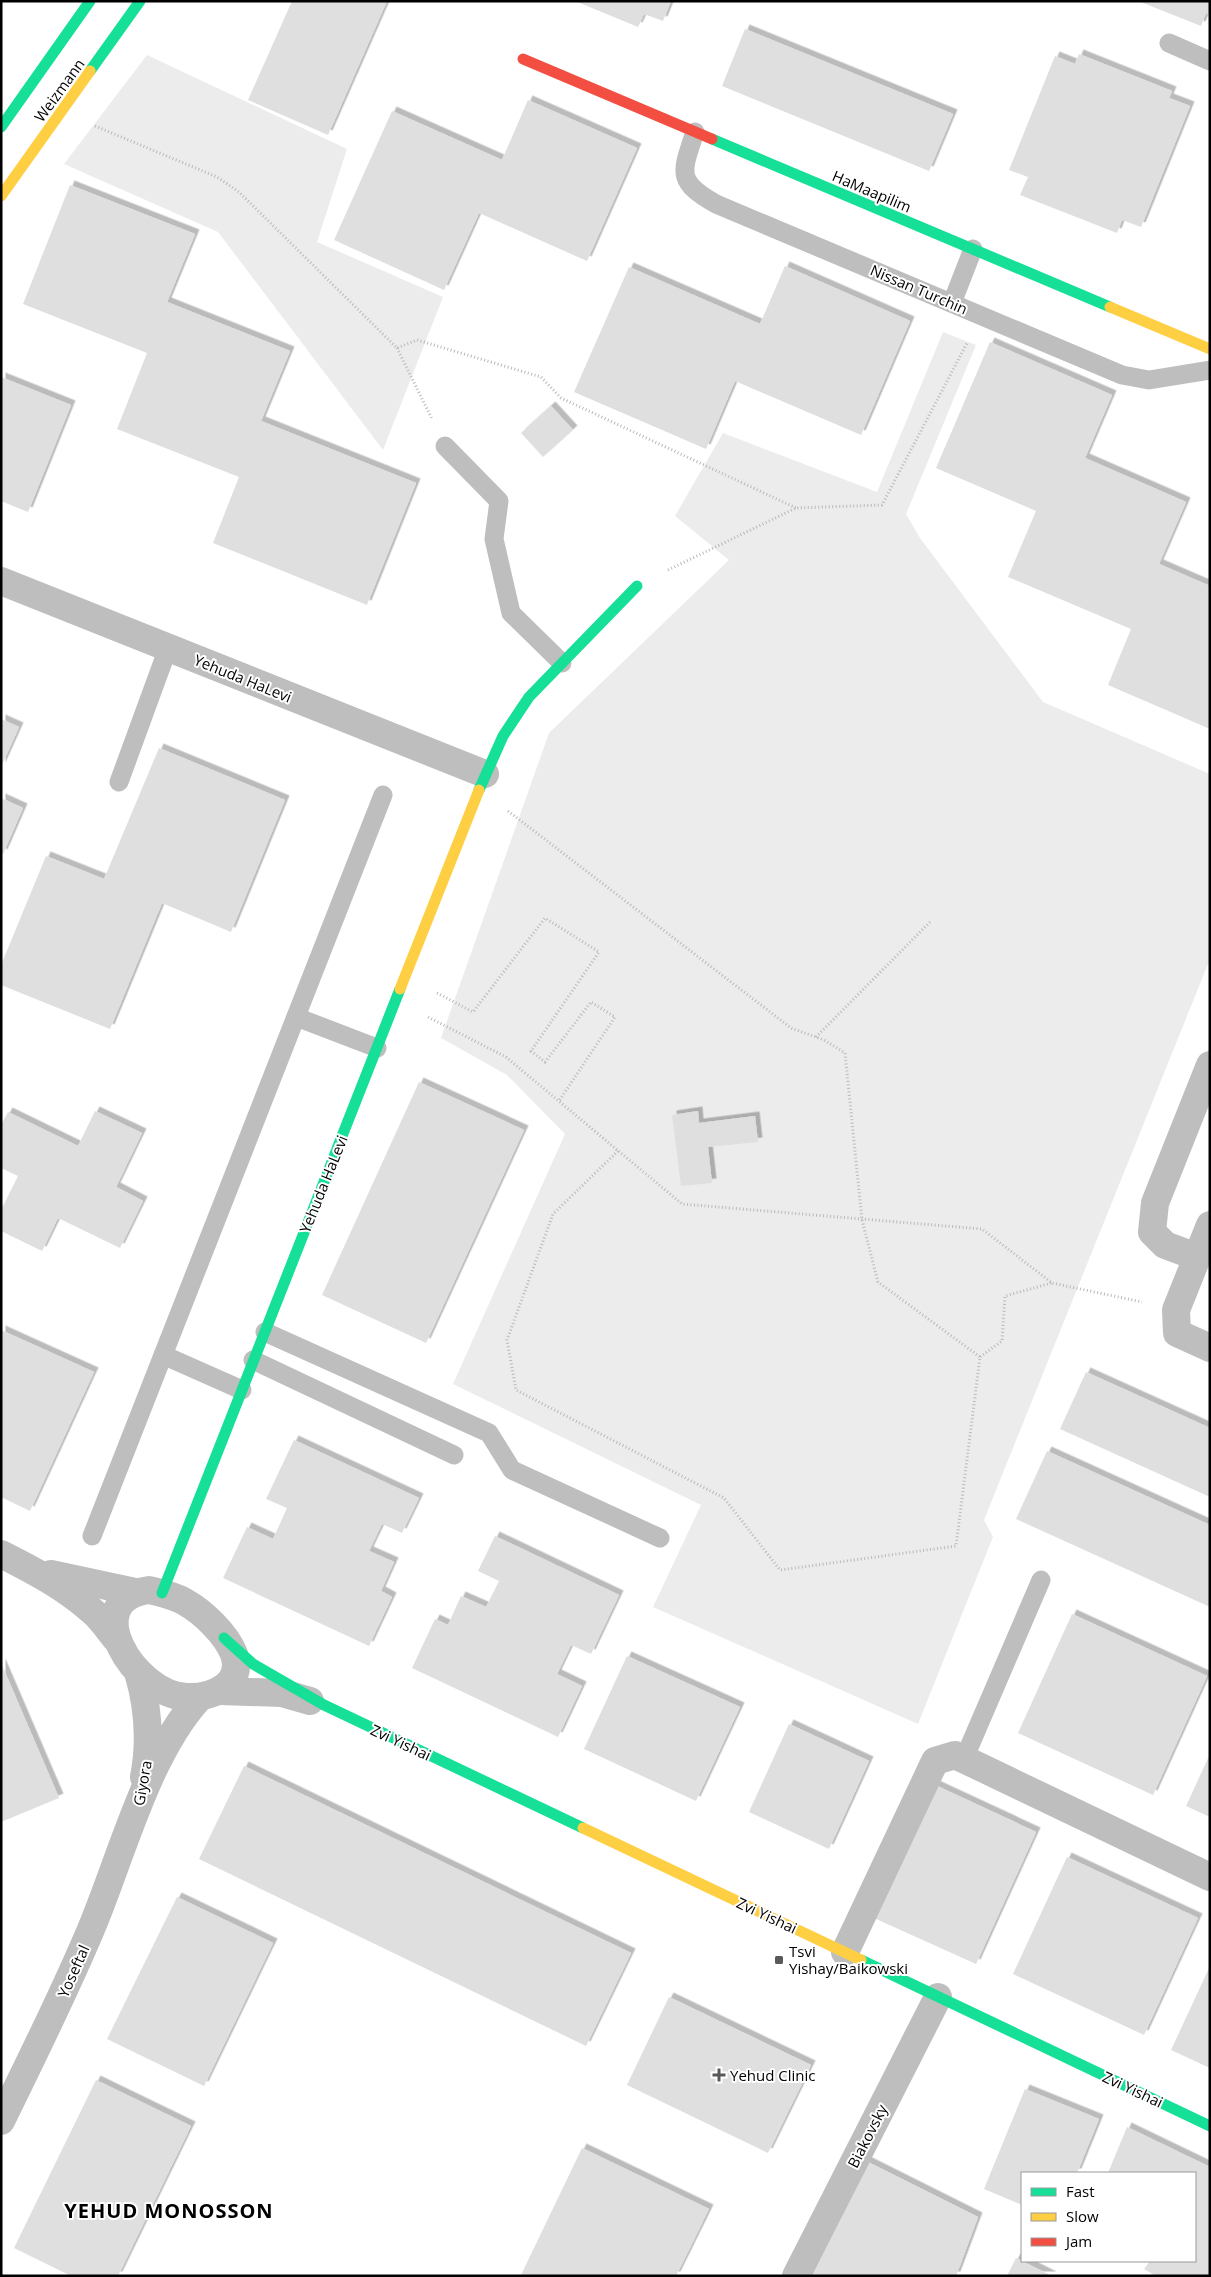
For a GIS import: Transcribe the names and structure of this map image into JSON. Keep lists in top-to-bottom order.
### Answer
{
  "streets": {
    "street": [
      "Weizmann",
      "HaMaapilim",
      "Yehuda HaLevi",
      "Zvi Yishai",
      "Giyora",
      "Yoseftal",
      "Biakovsky"
    ],
    "lane": ["Nissan Turchin"]
  },
  "crossings": [
    ["HaMaapilim", "Nissan Turchin"],
    ["Yehuda HaLevi", "Zvi Yishai"],
    ["Yehuda HaLevi", "Giyora"],
    ["Zvi Yishai", "Giyora"],
    ["Zvi Yishai", "Biakovsky"],
    ["Giyora", "Yoseftal"]
  ],
  "districts": ["YEHUD MONOSSON"],
  "places": {
    "transit": ["Tsvi Yishay/Baikowski"],
    "health": ["Yehud Clinic"]
  },
  "legend": ["Fast", "Slow", "Jam"]
}
